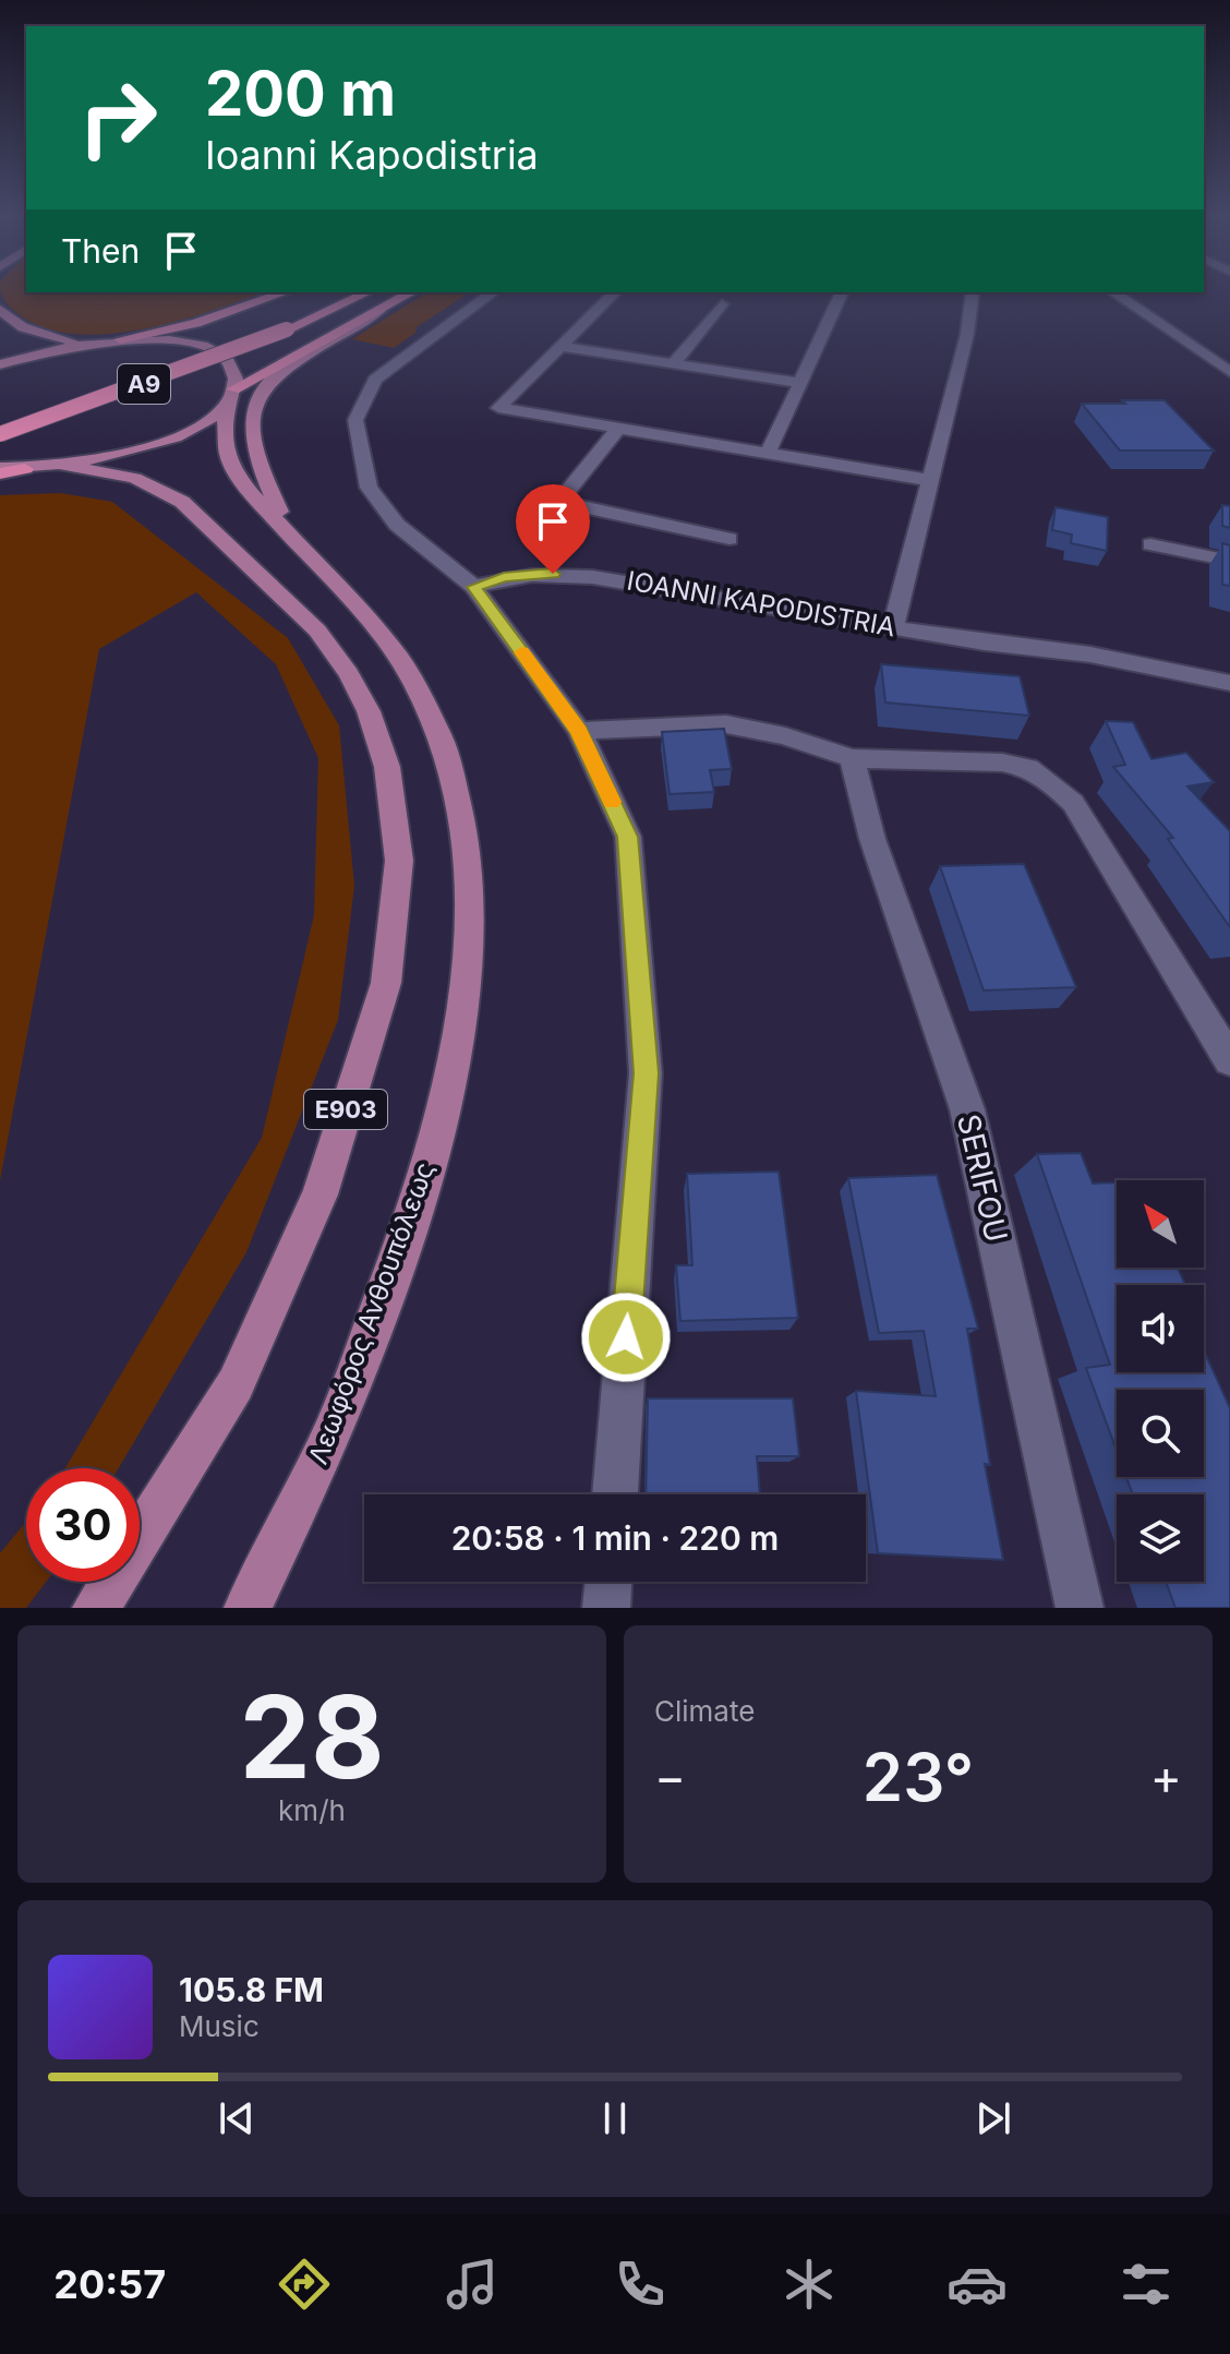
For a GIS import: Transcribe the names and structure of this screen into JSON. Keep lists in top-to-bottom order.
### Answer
{
  "streets": {
    "highway": ["A9"],
    "main road": ["E903", "Λεωφόρος Ανθουπόλεως"],
    "street": ["IOANNI KAPODISTRIA", "SERIFOU"]
  },
  "north": "top left",
  "page": {
    "turn": ["200 m", "Ioanni Kapodistria"],
    "then": "Then",
    "limit": "30",
    "trip": "20:58 · 1 min · 220 m",
    "tile": [
      ["28", "km/h"],
      "Climate"
    ],
    "heat": ["−", "23°", "+"],
    "song": ["105.8 FM", "Music"],
    "tabs": "20:57"
  }
}
